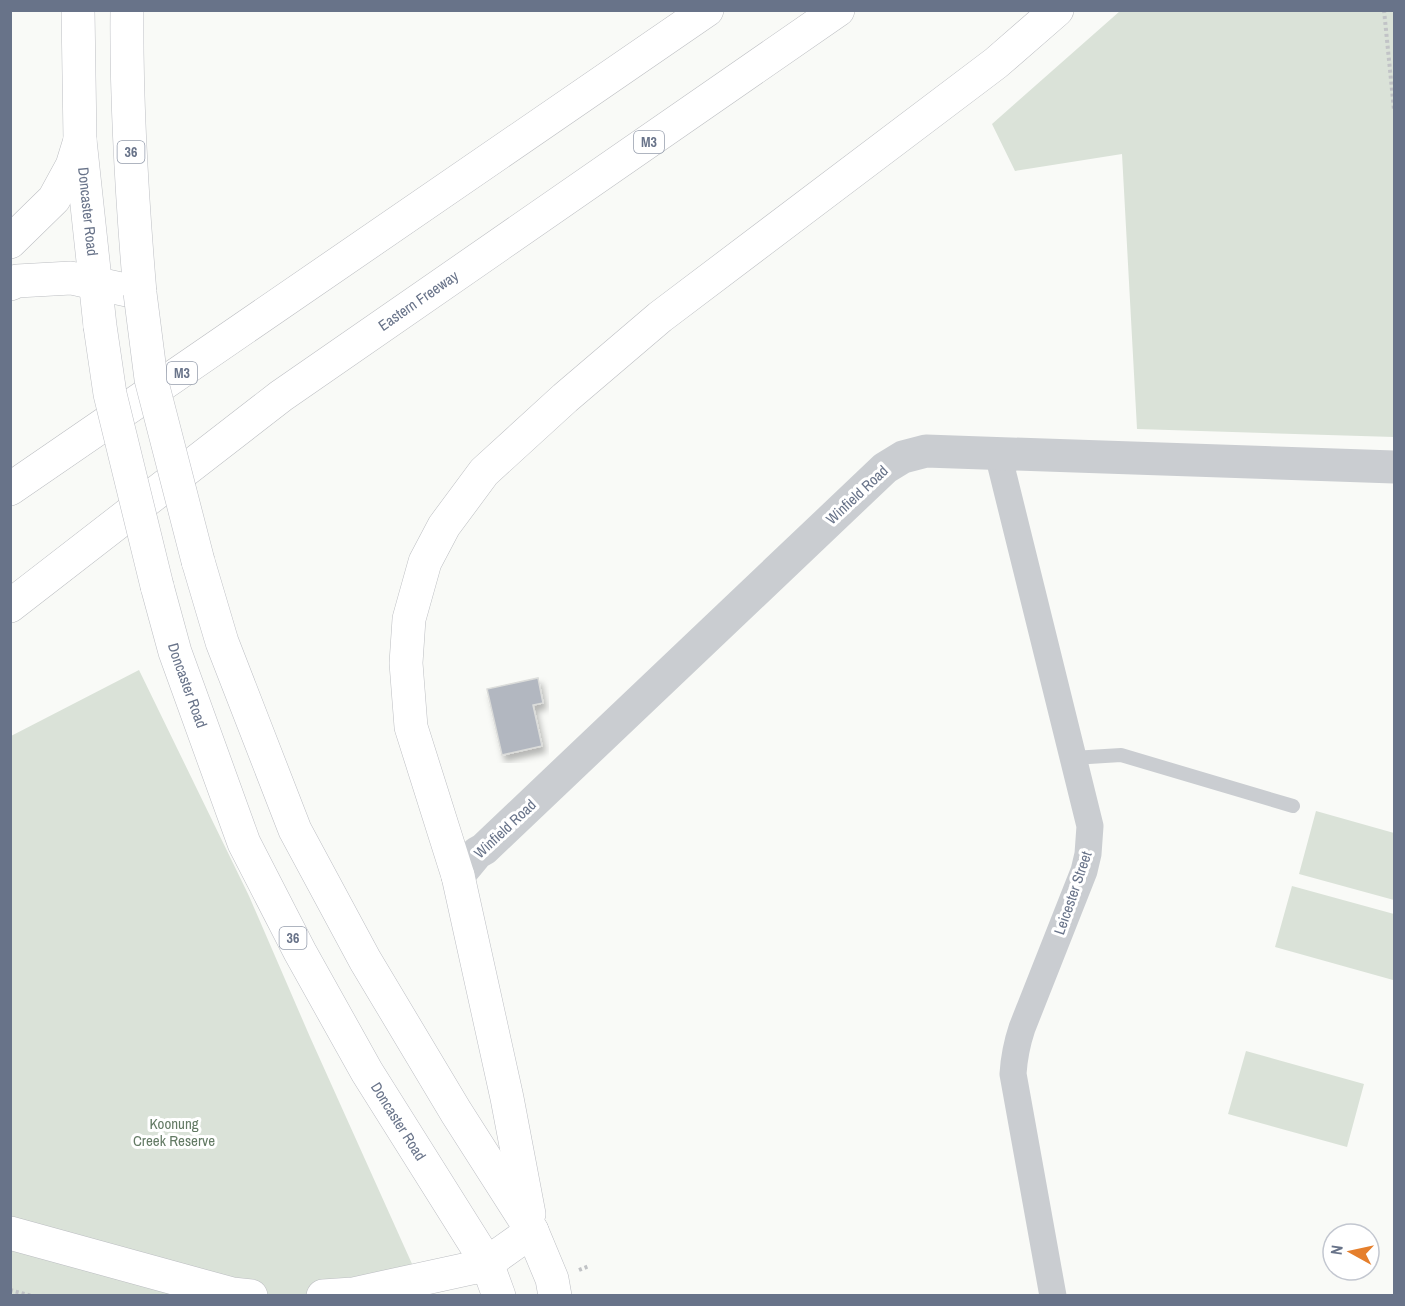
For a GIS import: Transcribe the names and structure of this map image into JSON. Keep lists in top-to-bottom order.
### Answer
{
  "streets": {
    "main road": [
      "M3",
      "36",
      "Doncaster Road",
      "Eastern Freeway"
    ],
    "street": ["Winfield Road", "Leicester Street"]
  },
  "crossings": [
    ["36", "Winfield Road"],
    ["Winfield Road", "Leicester Street"]
  ],
  "parks": ["Koonung Creek Reserve"],
  "north": "left"
}
